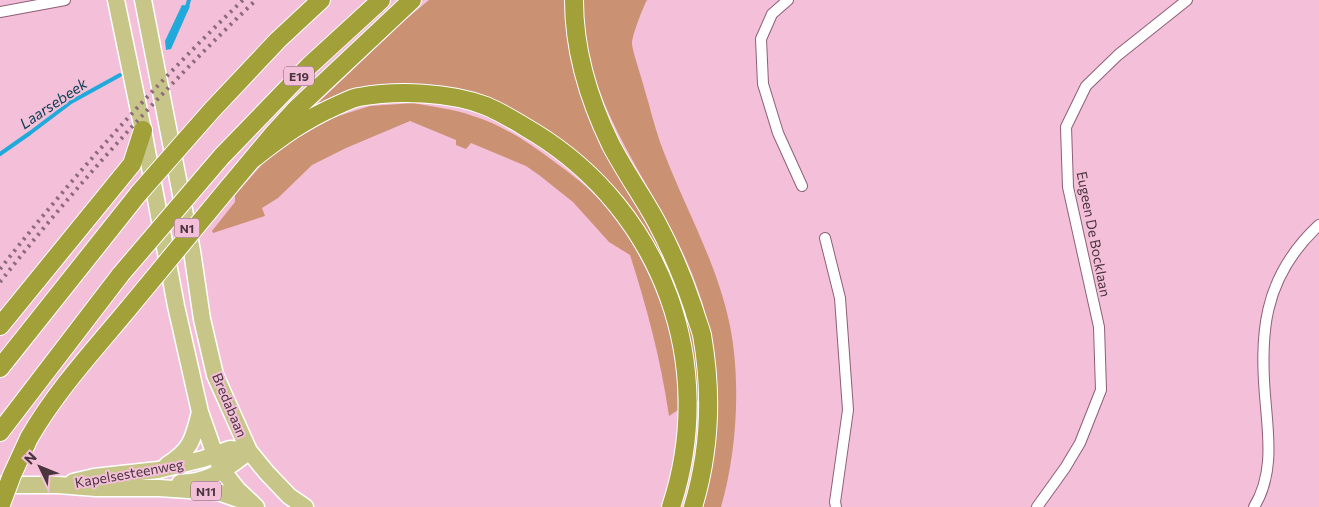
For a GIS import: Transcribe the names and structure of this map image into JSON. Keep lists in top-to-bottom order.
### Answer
{
  "streets": {
    "highway": ["E19"],
    "main road": [
      "N1",
      "Bredabaan",
      "Kapelsesteenweg",
      "N11"
    ],
    "street": ["Eugeen De Bocklaan"]
  },
  "crossings": [
    ["Bredabaan", "Kapelsesteenweg"],
    ["Bredabaan", "N11"],
    ["Kapelsesteenweg", "N11"]
  ],
  "water": ["Laarsebeek"],
  "north": "top left"
}
